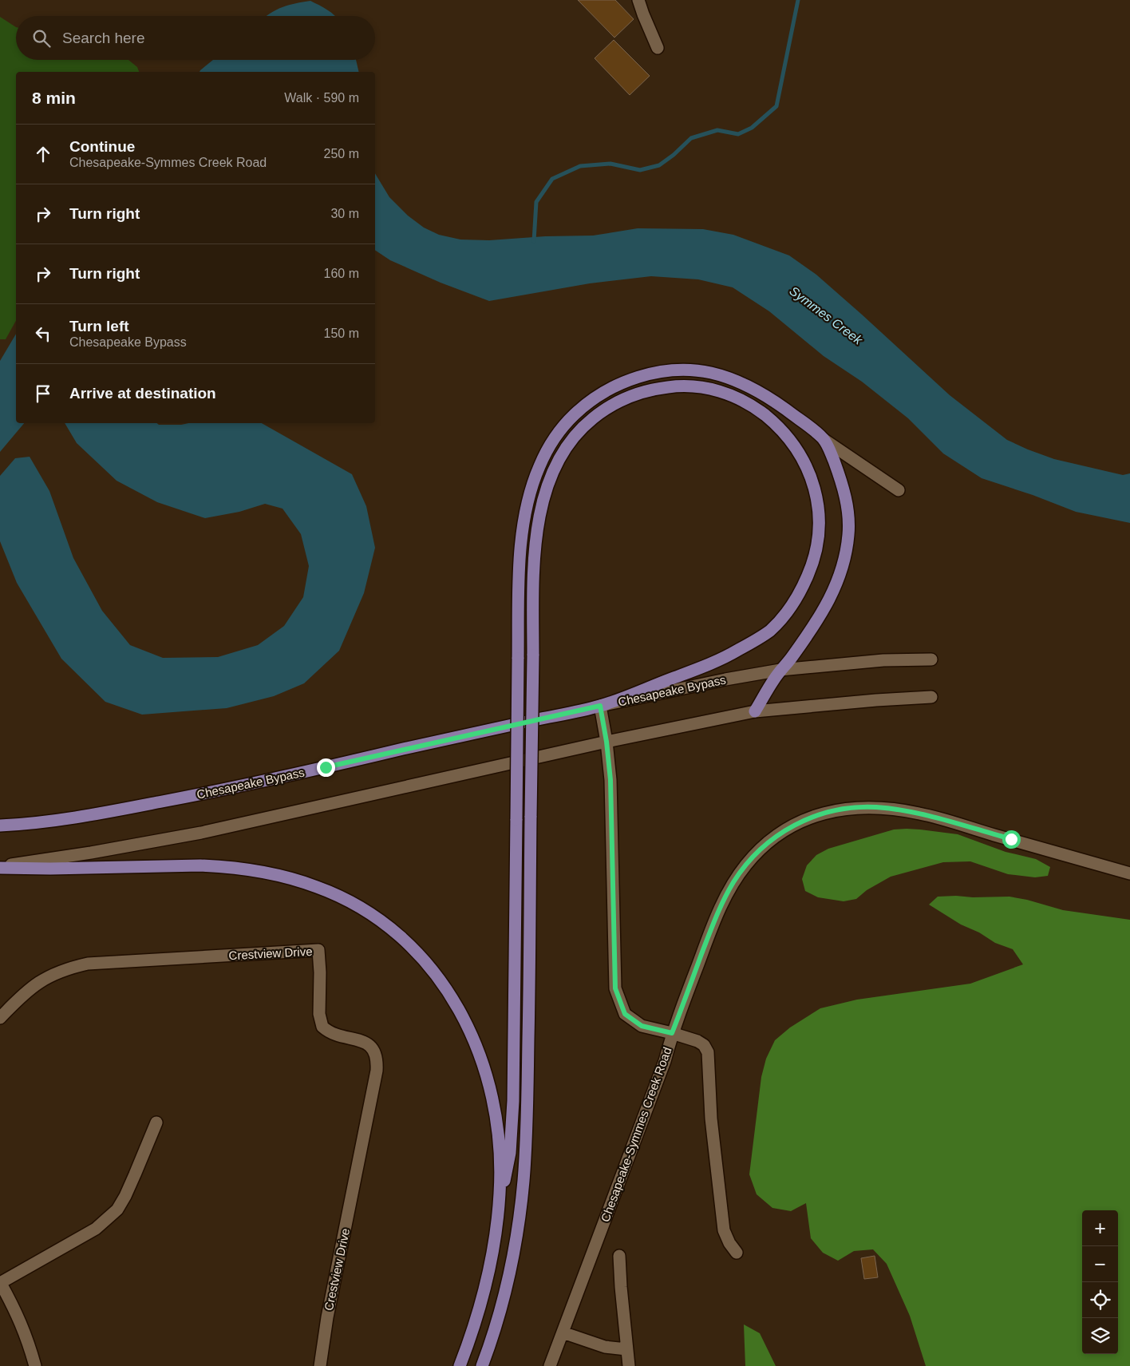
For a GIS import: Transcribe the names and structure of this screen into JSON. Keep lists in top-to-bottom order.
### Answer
{
  "streets": {
    "main road": ["Chesapeake Bypass"],
    "street": ["Crestview Drive", "Chesapeake-Symmes Creek Road"]
  },
  "water": ["Symmes Creek"],
  "page": {
    "search": "Search here",
    "heading": ["8 min", "Walk · 590 m"],
    "list": [
      ["Continue", "Chesapeake-Symmes Creek Road", "250 m"],
      ["Turn right", "30 m"],
      ["Turn right", "160 m"],
      ["Turn left", "Chesapeake Bypass", "150 m"],
      "Arrive at destination"
    ],
    "map_buttons": ["+", "−"]
  }
}
